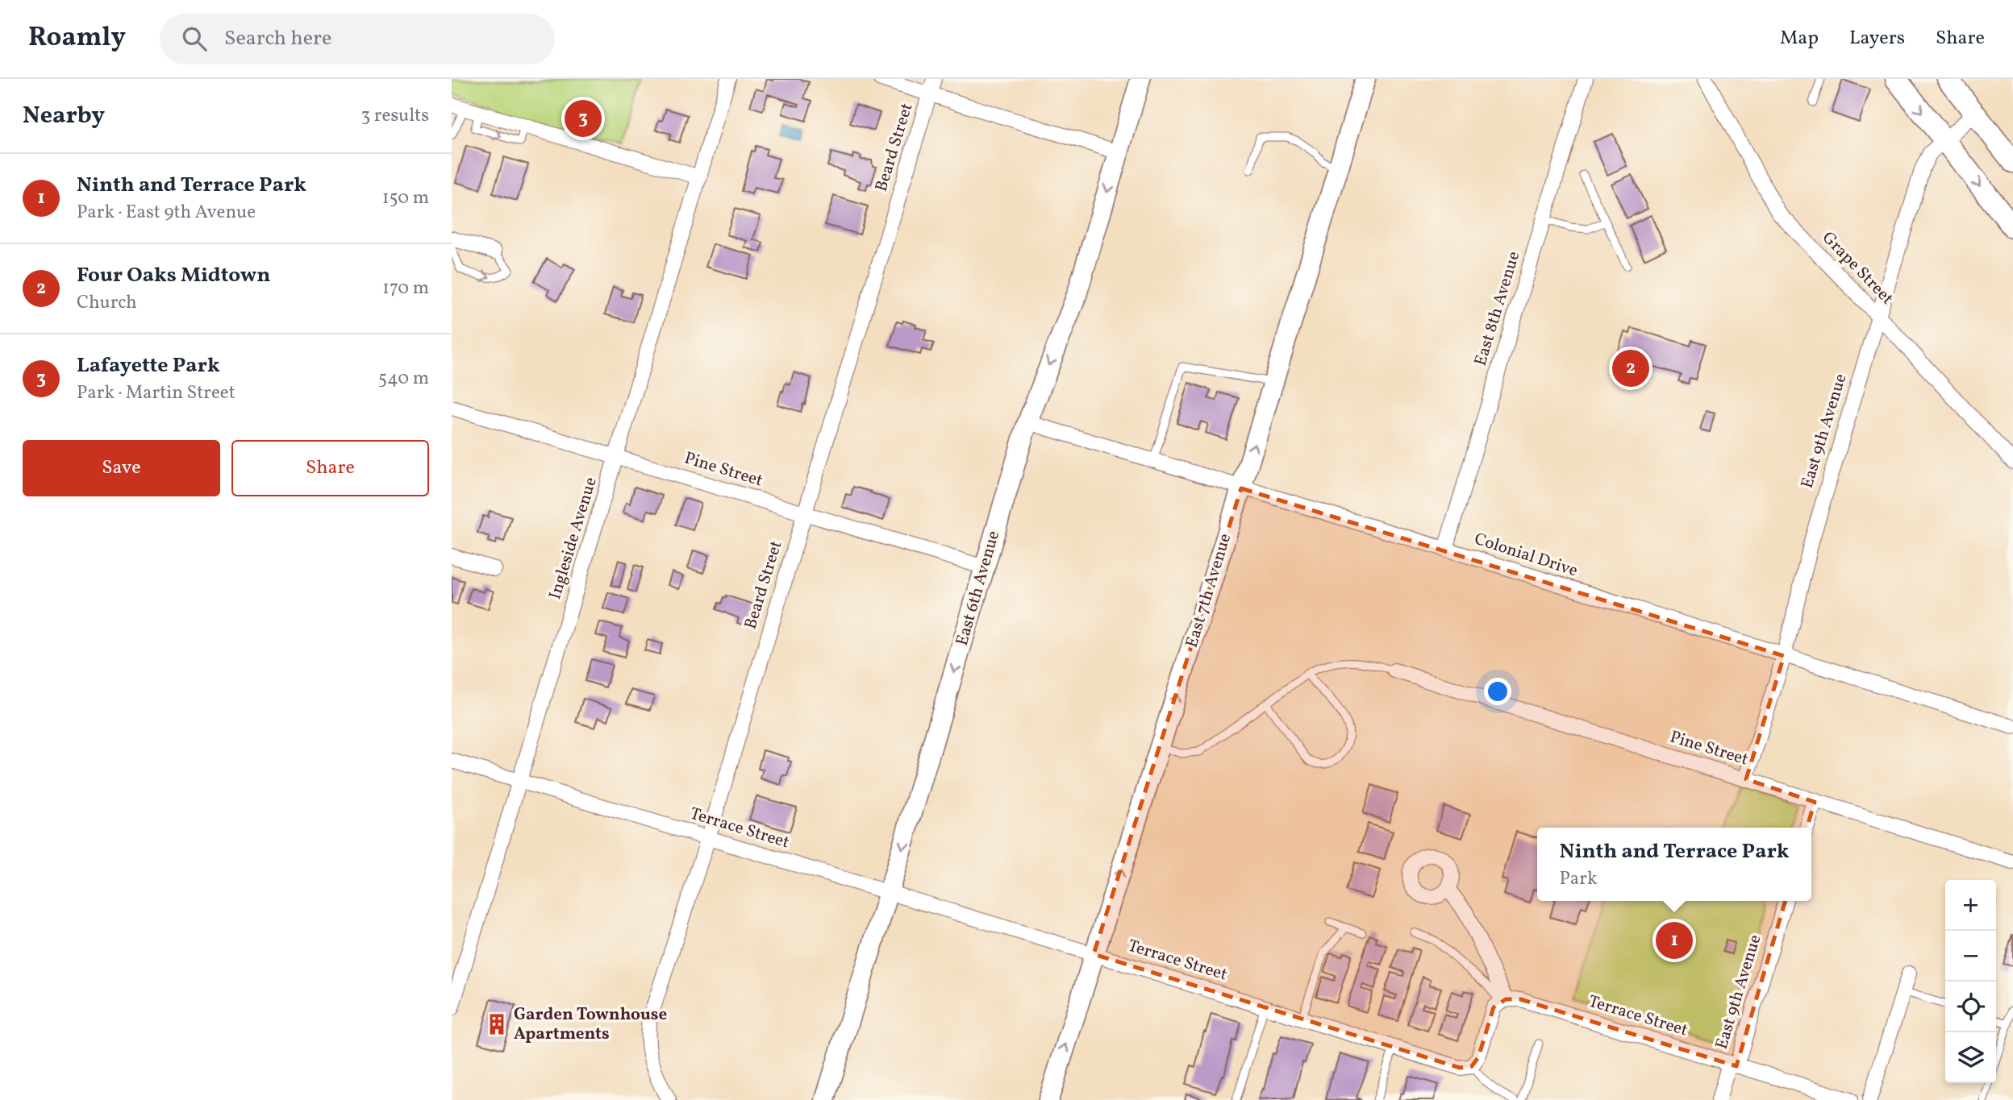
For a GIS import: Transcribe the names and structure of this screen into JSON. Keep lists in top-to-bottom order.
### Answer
{
  "streets": {
    "street": [
      "Beard Street",
      "Grape Street",
      "East 8th Avenue",
      "East 9th Avenue",
      "Pine Street",
      "Ingleside Avenue",
      "Colonial Drive",
      "East 6th Avenue",
      "East 7th Avenue",
      "Terrace Street"
    ]
  },
  "crossings": [
    ["Beard Street", "Pine Street"],
    ["Beard Street", "Terrace Street"],
    ["Grape Street", "East 9th Avenue"],
    ["East 8th Avenue", "Colonial Drive"],
    ["East 9th Avenue", "Pine Street"],
    ["East 9th Avenue", "Colonial Drive"],
    ["East 9th Avenue", "Terrace Street"],
    ["Pine Street", "Ingleside Avenue"],
    ["Pine Street", "East 6th Avenue"],
    ["Ingleside Avenue", "Terrace Street"],
    ["Colonial Drive", "East 6th Avenue"],
    ["Colonial Drive", "East 7th Avenue"],
    ["East 6th Avenue", "Terrace Street"],
    ["East 7th Avenue", "Terrace Street"]
  ],
  "one_way": ["East 6th Avenue", "East 7th Avenue"],
  "places": {
    "building": ["Garden Townhouse Apartments"]
  },
  "page": {
    "header": "Roamly",
    "search": "Search here",
    "nav": ["Map", "Layers", "Share"],
    "heading": ["Nearby", "3 results"],
    "pins": ["3", "2", "1"],
    "list": [
      {
        "mark": "1",
        "name": "Ninth and Terrace Park",
        "note": "Park · East 9th Avenue",
        "value": "150 m"
      },
      {
        "mark": "2",
        "name": "Four Oaks Midtown",
        "note": "Church",
        "value": "170 m"
      },
      {
        "mark": "3",
        "name": "Lafayette Park",
        "note": "Park · Martin Street",
        "value": "540 m"
      }
    ],
    "buttons": ["Save", "Share"],
    "popup": ["Ninth and Terrace Park", "Park"],
    "map_buttons": ["+", "−"]
  }
}
